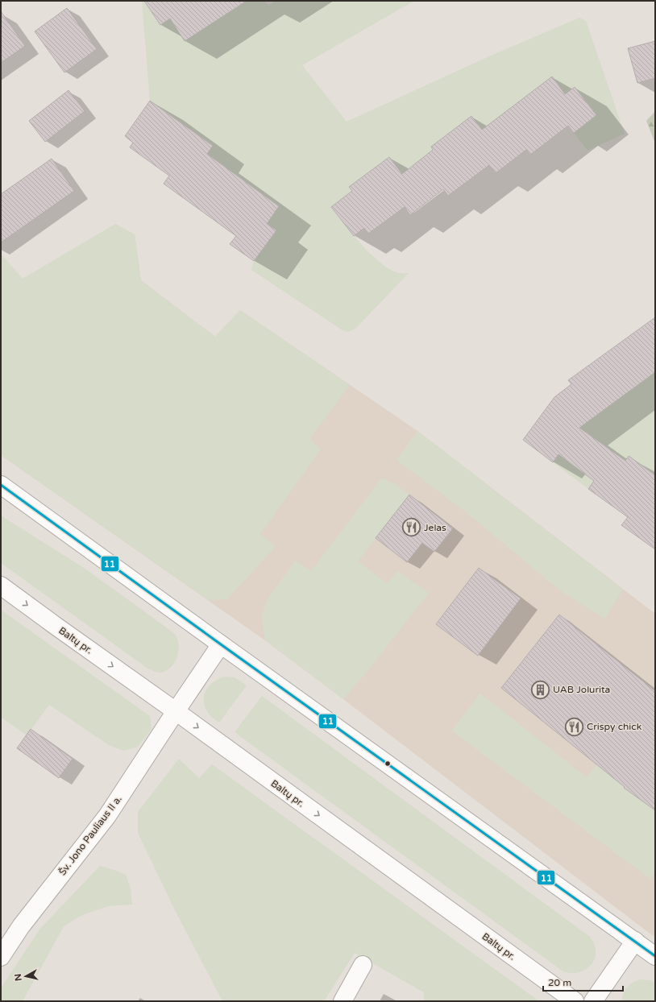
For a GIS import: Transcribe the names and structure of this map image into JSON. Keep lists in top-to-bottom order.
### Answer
{
  "streets": {
    "main road": ["Baltų pr.", "Šv. Jono Pauliaus II a."]
  },
  "crossings": [
    ["Baltų pr.", "Šv. Jono Pauliaus II a."]
  ],
  "places": {
    "restaurant": ["Jelas", "Crispy chick"],
    "building": ["UAB Jolurita"]
  },
  "lines": ["transit line 11"],
  "scale_bar": "20 m",
  "north": "left"
}
